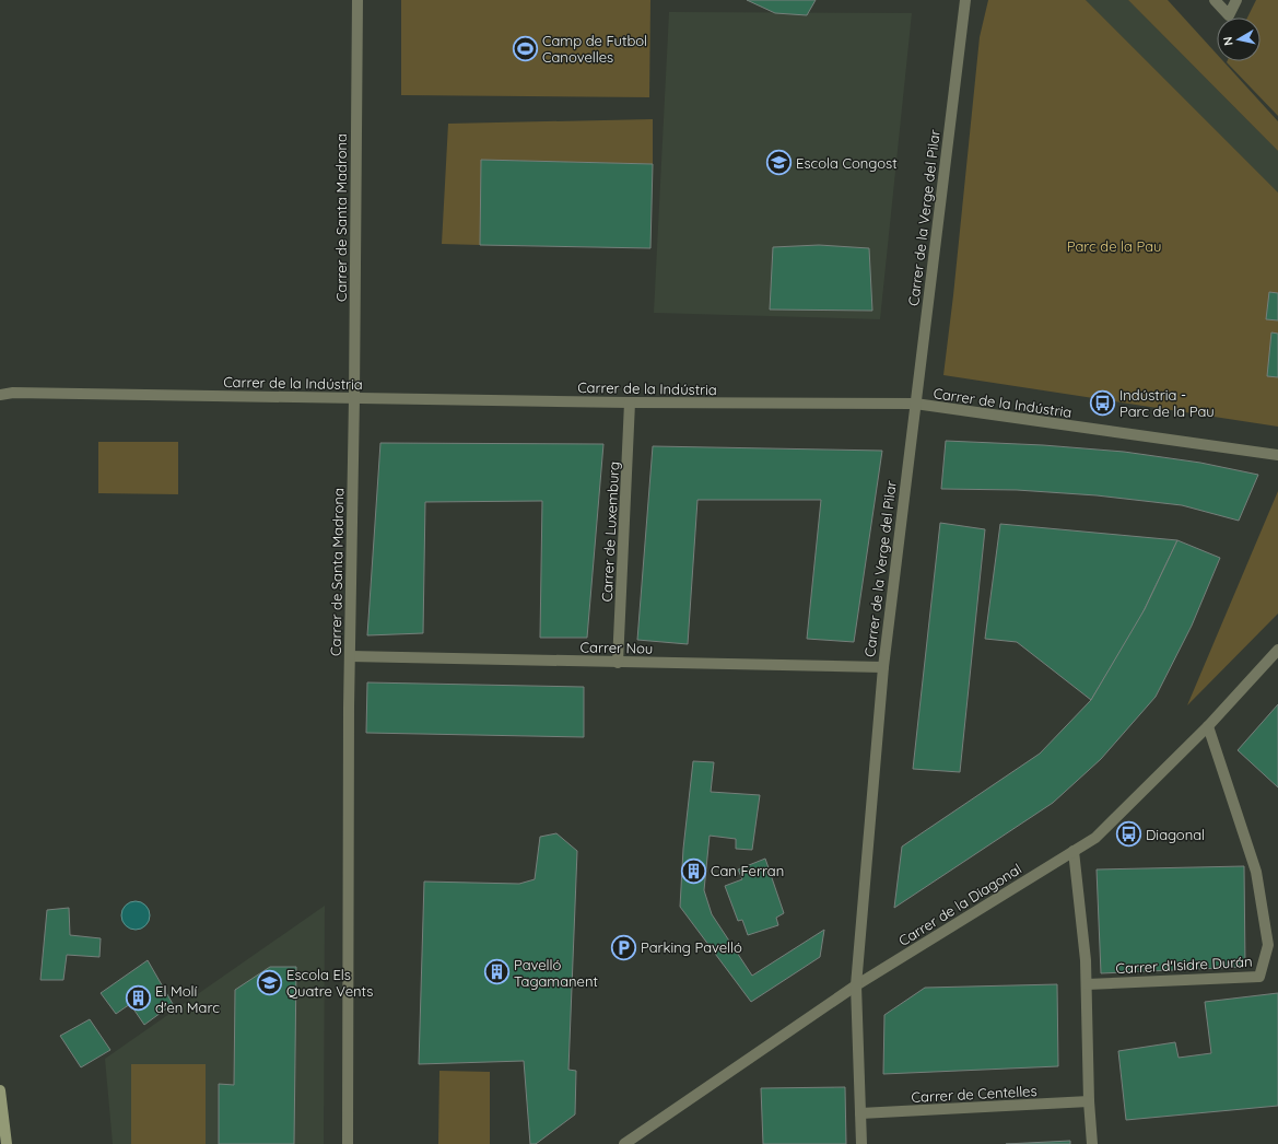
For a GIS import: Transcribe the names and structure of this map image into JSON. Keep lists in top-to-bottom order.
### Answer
{
  "streets": {
    "street": [
      "Carrer de Santa Madrona",
      "Carrer de la Verge del Pilar",
      "Carrer de la Indústria",
      "Carrer de Luxemburg",
      "Carrer Nou",
      "Carrer de la Diagonal",
      "Carrer d'Isidre Durán",
      "Carrer de Centelles"
    ]
  },
  "crossings": [
    ["Carrer de Santa Madrona", "Carrer de la Indústria"],
    ["Carrer de Santa Madrona", "Carrer Nou"],
    ["Carrer de la Verge del Pilar", "Carrer de la Indústria"],
    ["Carrer de la Verge del Pilar", "Carrer Nou"],
    ["Carrer de la Verge del Pilar", "Carrer de la Diagonal"],
    ["Carrer de la Verge del Pilar", "Carrer de Centelles"],
    ["Carrer de la Indústria", "Carrer de Luxemburg"],
    ["Carrer de Luxemburg", "Carrer Nou"],
    ["Carrer de la Diagonal", "Carrer d'Isidre Durán"]
  ],
  "parks": ["Parc de la Pau"],
  "places": {
    "sports": ["Camp de Futbol Canovelles"],
    "school or university": ["Escola Congost", "Escola Els Quatre Vents"],
    "bus stop": ["Indústria - Parc de la Pau", "Diagonal"],
    "building": ["Can Ferran", "Pavelló Tagamanent", "El Molí d'en Marc"],
    "parking": ["Parking Pavelló"]
  },
  "north": "left"
}
